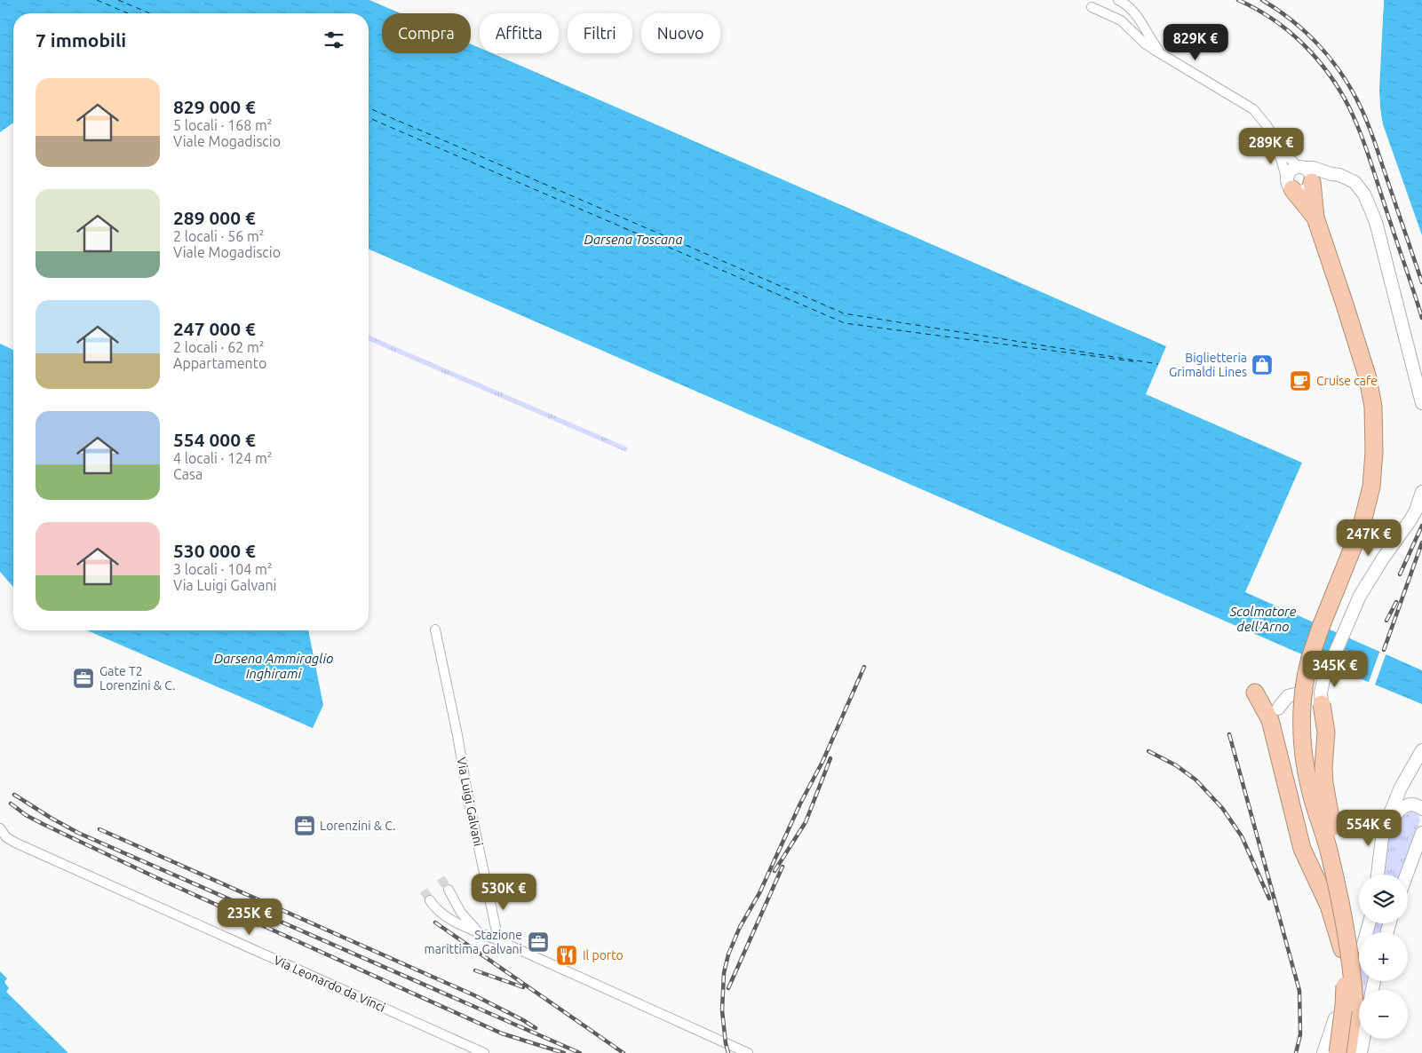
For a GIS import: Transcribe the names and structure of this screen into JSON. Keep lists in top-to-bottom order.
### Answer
{
  "streets": {
    "street": ["Via Luigi Galvani", "Via Leonardo da Vinci"]
  },
  "water": ["Darsena Toscana", "Scolmatore dell'Arno", "Darsena Ammiraglio Inghirami"],
  "places": {
    "shop": ["Biglietteria Grimaldi Lines"],
    "cafe": ["Cruise cafe"],
    "office": ["Gate T2 Lorenzini & C.", "Lorenzini & C.", "Stazione marittima Galvani"],
    "restaurant": ["Il porto"]
  },
  "page": {
    "chip": [
      "Compra",
      "Affitta",
      "Filtri",
      "Nuovo"
    ],
    "heading": "7 immobili",
    "price": [
      "829K €",
      "289K €",
      "247K €",
      "345K €",
      "554K €",
      "530K €",
      "235K €"
    ],
    "list": [
      {
        "name": "829 000 €",
        "note": "5 locali · 168 m² · Viale Mogadiscio"
      },
      {
        "name": "289 000 €",
        "note": "2 locali · 56 m² · Viale Mogadiscio"
      },
      {
        "name": "247 000 €",
        "note": "2 locali · 62 m² · Appartamento"
      },
      {
        "name": "554 000 €",
        "note": "4 locali · 124 m² · Casa"
      },
      {
        "name": "530 000 €",
        "note": "3 locali · 104 m² · Via Luigi Galvani"
      }
    ],
    "map_buttons": ["+", "−"]
  }
}
